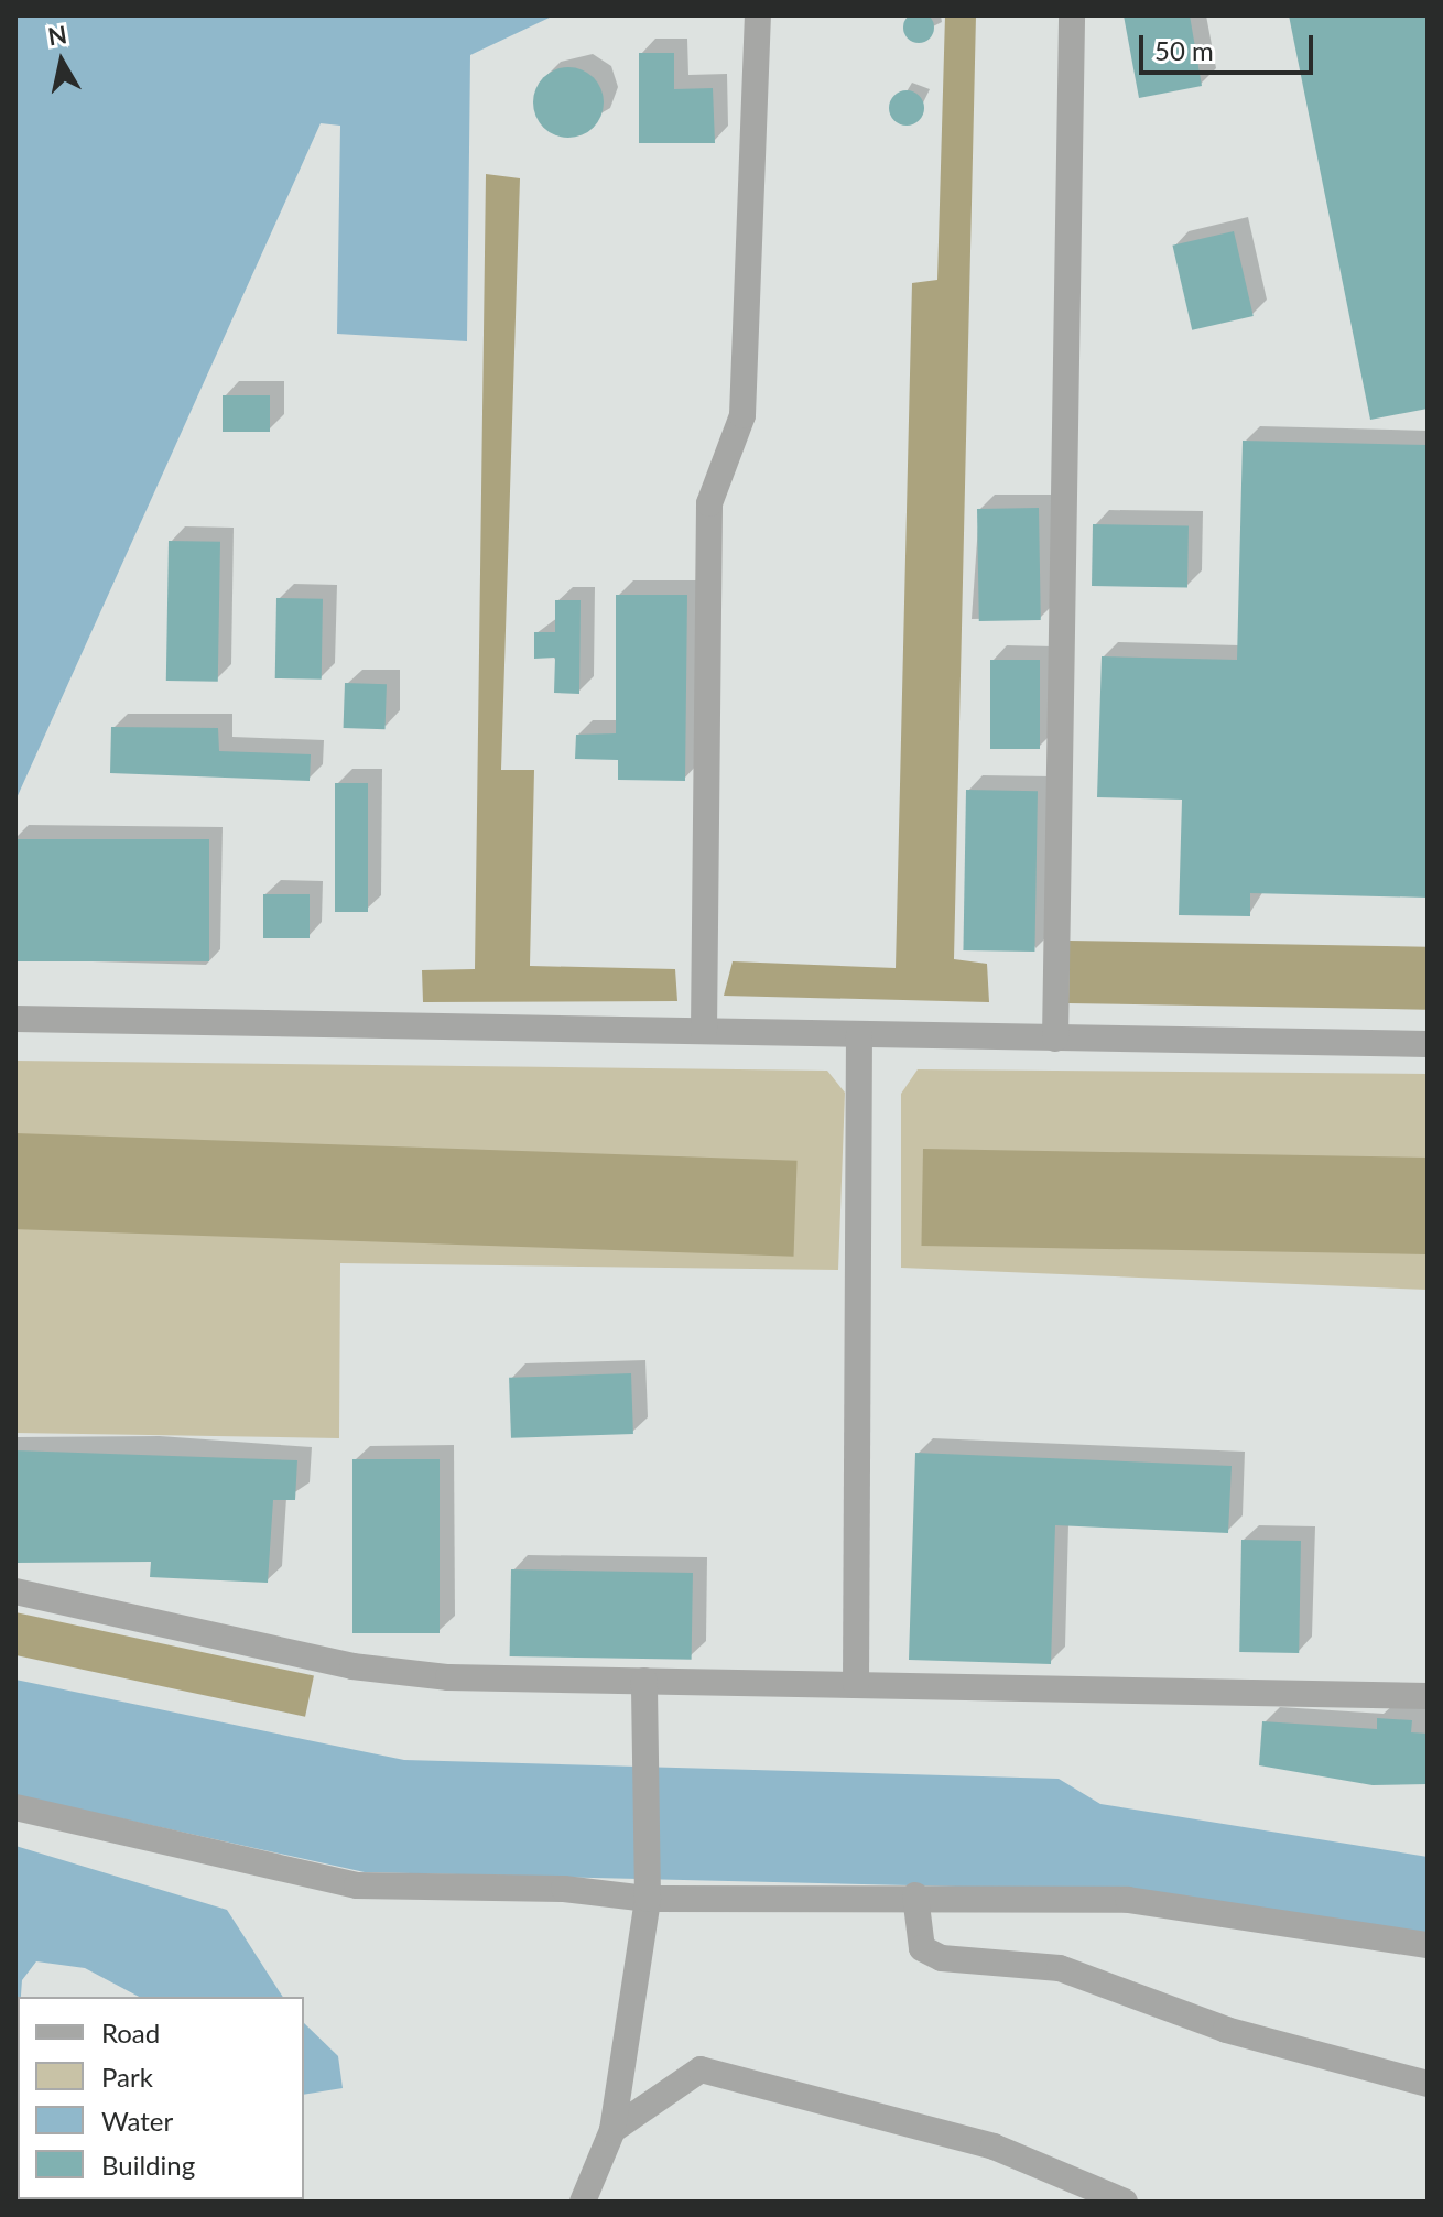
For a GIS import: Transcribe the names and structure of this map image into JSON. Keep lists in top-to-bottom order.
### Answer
{
  "legend": [
    "Road",
    "Park",
    "Water",
    "Building"
  ],
  "scale_bar": "50 m",
  "north": "top"
}
